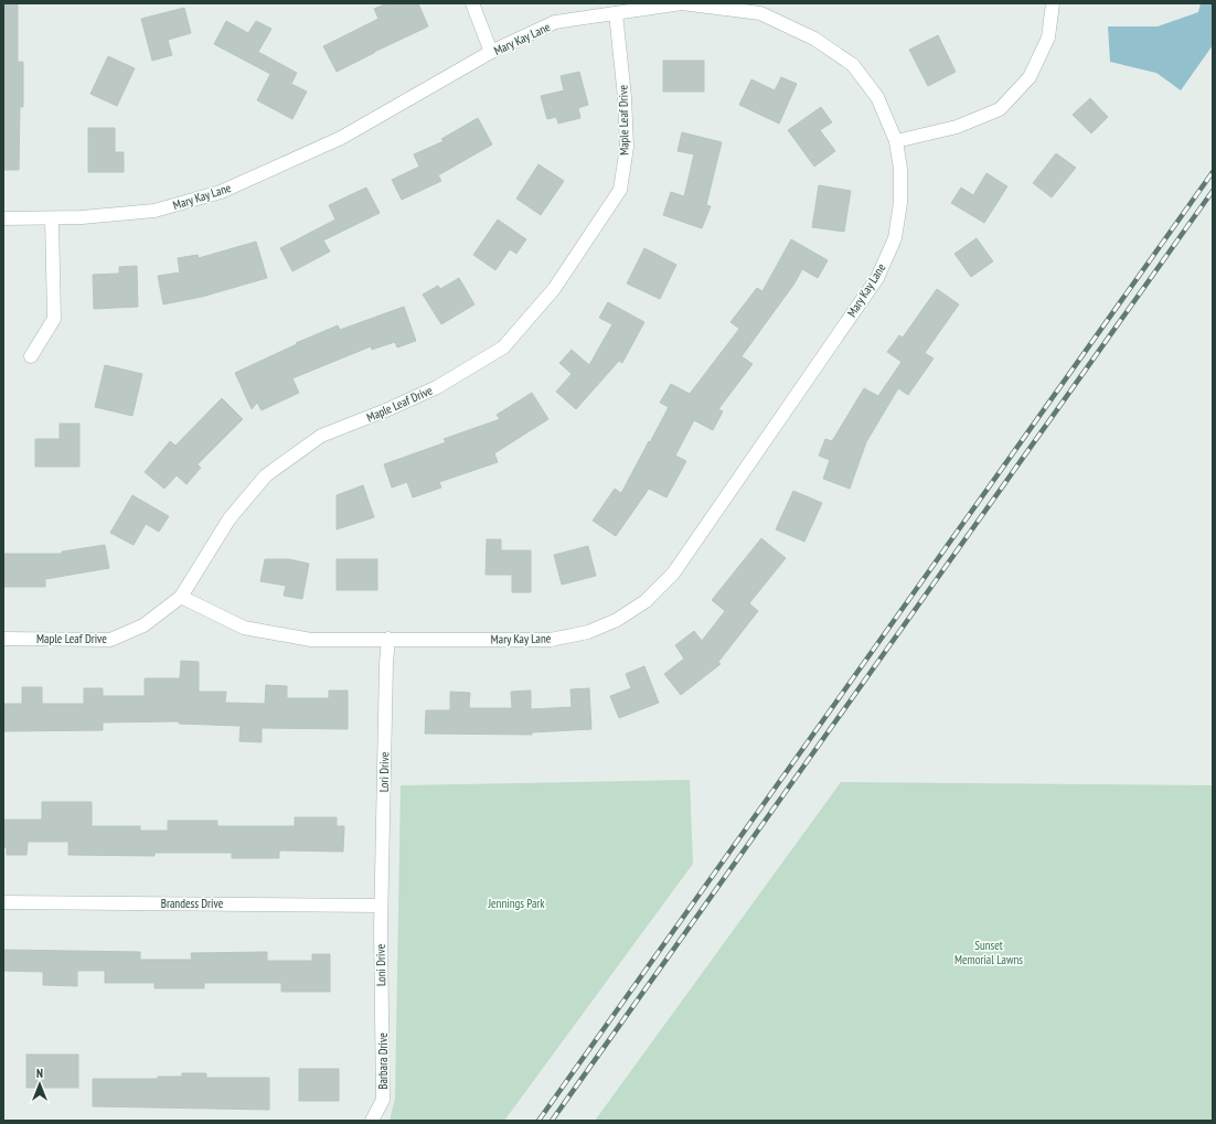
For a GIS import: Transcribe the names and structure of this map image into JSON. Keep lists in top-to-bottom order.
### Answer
{
  "streets": {
    "street": [
      "Mary Kay Lane",
      "Maple Leaf Drive",
      "Lori Drive",
      "Brandess Drive",
      "Loni Drive",
      "Barbara Drive"
    ]
  },
  "crossings": [
    ["Mary Kay Lane", "Maple Leaf Drive"],
    ["Mary Kay Lane", "Lori Drive"],
    ["Lori Drive", "Brandess Drive"],
    ["Lori Drive", "Loni Drive"],
    ["Brandess Drive", "Loni Drive"],
    ["Loni Drive", "Barbara Drive"]
  ],
  "parks": ["Jennings Park", "Sunset Memorial Lawns"],
  "north": "top"
}
